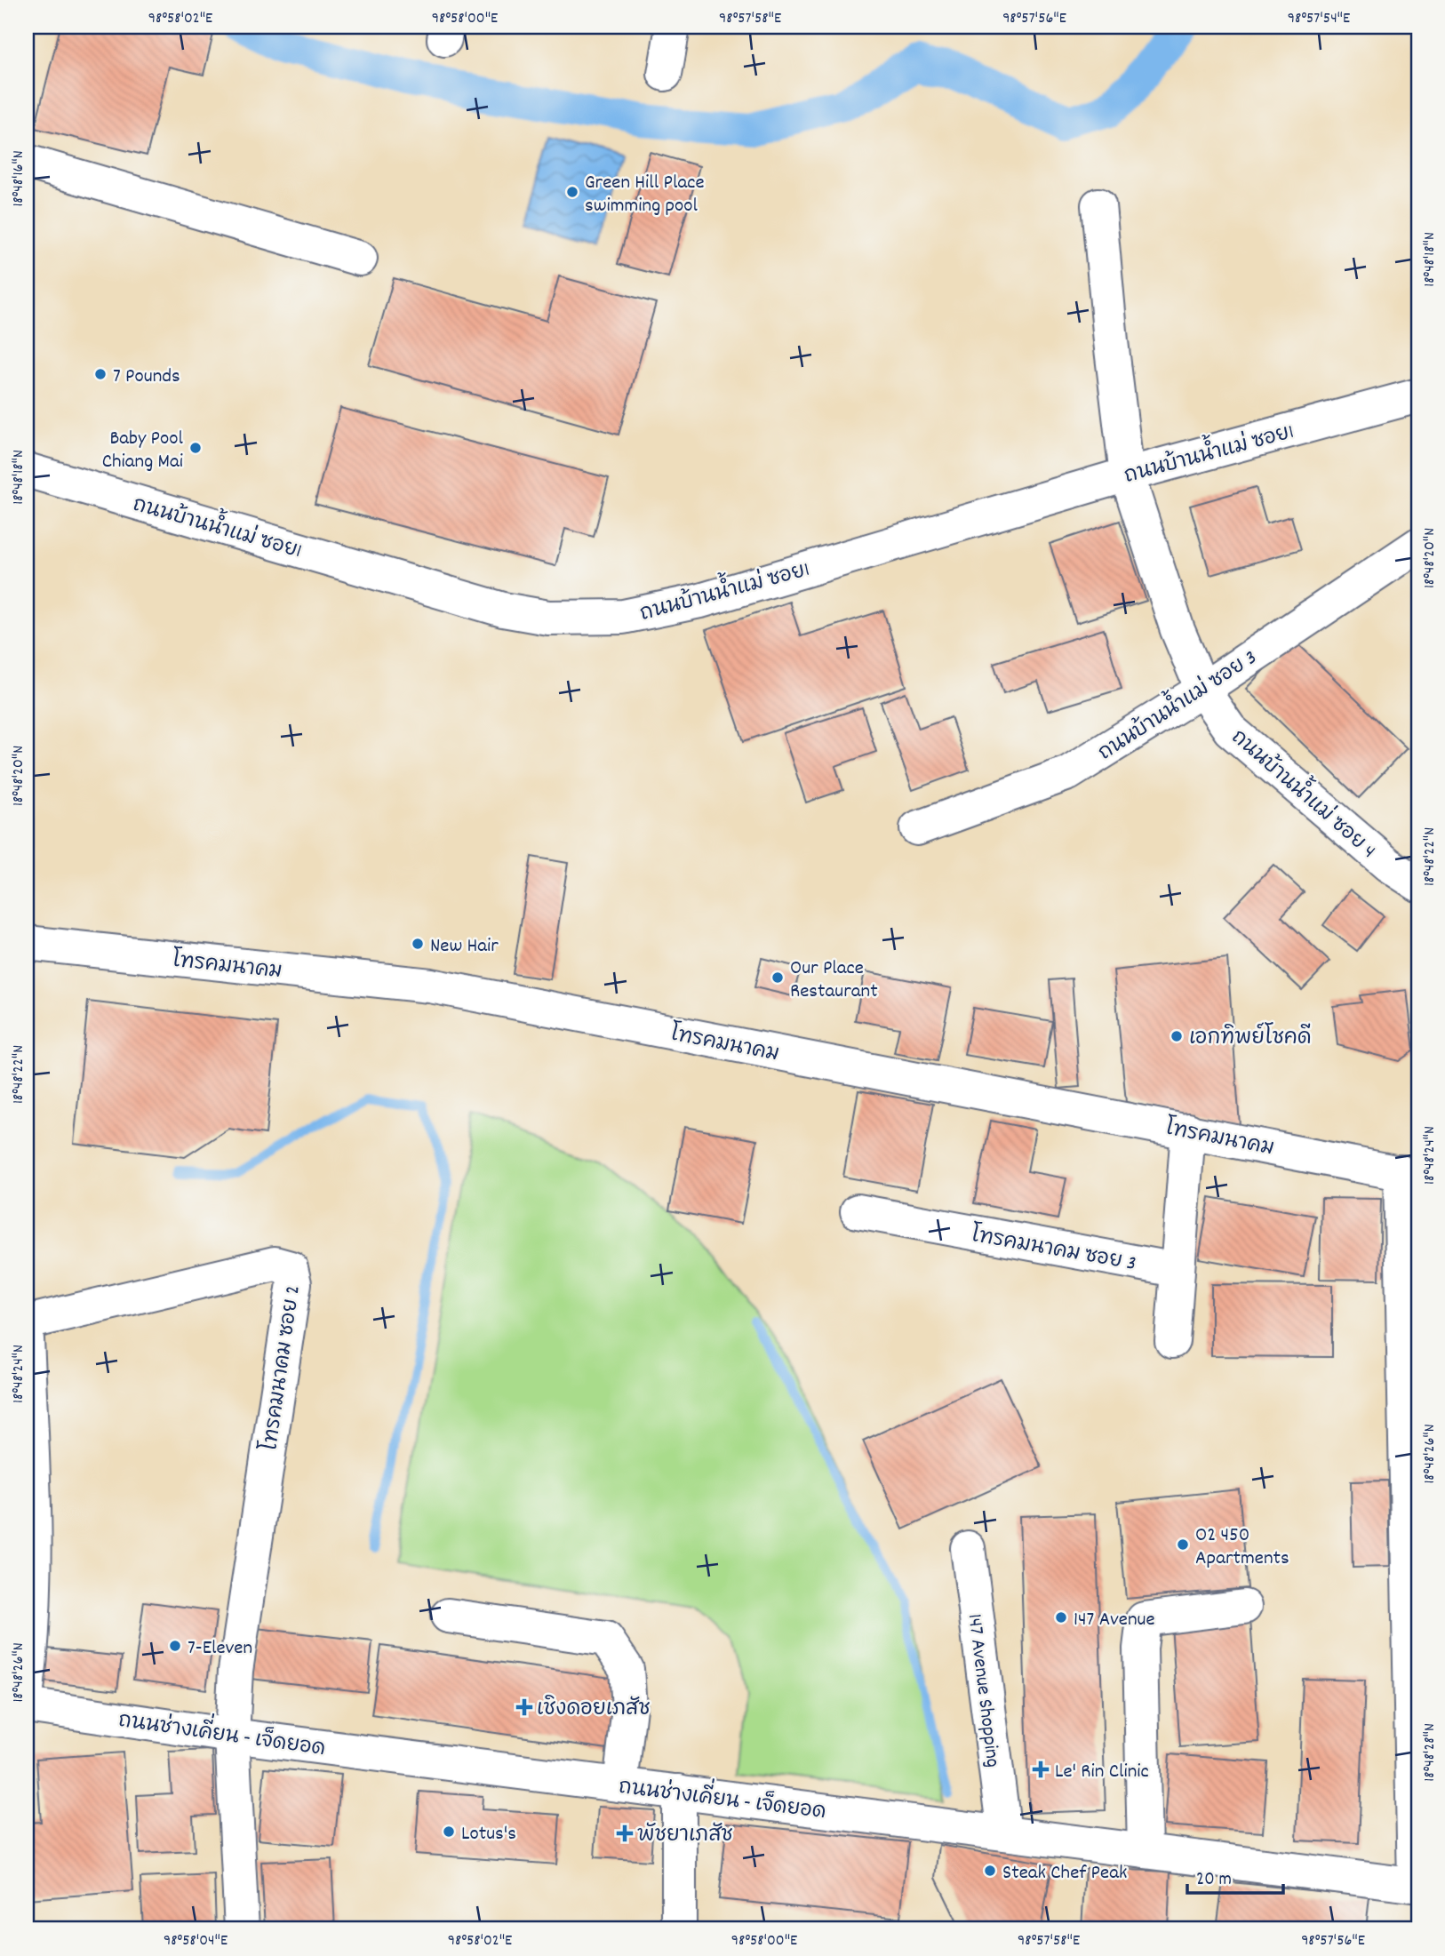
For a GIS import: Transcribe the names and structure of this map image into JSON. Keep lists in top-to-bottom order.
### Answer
{
  "streets": {
    "street": [
      "ถนนบ้านน้ำแม่ ซอย1",
      "ถนนบ้านน้ำแม่ ซอย 3",
      "ถนนบ้านน้ำแม่ ซอย 4",
      "โทรคมนาคม",
      "โทรคมนาคม ซอย 3",
      "โทรคมนาคม ซอย 2",
      "147 Avenue Shopping",
      "ถนนช่างเคี่ยน - เจ็ดยอด"
    ]
  },
  "crossings": [
    ["ถนนบ้านน้ำแม่ ซอย1", "ถนนบ้านน้ำแม่ ซอย 4"],
    ["ถนนบ้านน้ำแม่ ซอย 3", "ถนนบ้านน้ำแม่ ซอย 4"],
    ["โทรคมนาคม ซอย 2", "ถนนช่างเคี่ยน - เจ็ดยอด"],
    ["147 Avenue Shopping", "ถนนช่างเคี่ยน - เจ็ดยอด"]
  ],
  "places": {
    "other": [
      "Green Hill Place swimming pool",
      "7 Pounds",
      "Baby Pool Chiang Mai",
      "New Hair",
      "Our Place Restaurant",
      "เอกทิพย์โชคดี",
      "O2 450 Apartments",
      "147 Avenue",
      "7-Eleven",
      "Lotus's",
      "Steak Chef Peak"
    ],
    "health": ["เชิงดอยเภสัช", "Le' Rin Clinic", "พัชยาเภสัช"]
  },
  "scale_bar": "20 m",
  "coordinates": [
    "98°58'02\"E",
    "98°58'00\"E",
    "98°57'58\"E",
    "98°57'56\"E",
    "98°57'54\"E",
    "18°48'16\"N",
    "18°48'18\"N",
    "18°48'20\"N",
    "18°48'22\"N",
    "18°48'24\"N",
    "18°48'26\"N",
    "18°48'28\"N",
    "98°58'04\"E"
  ]
}
